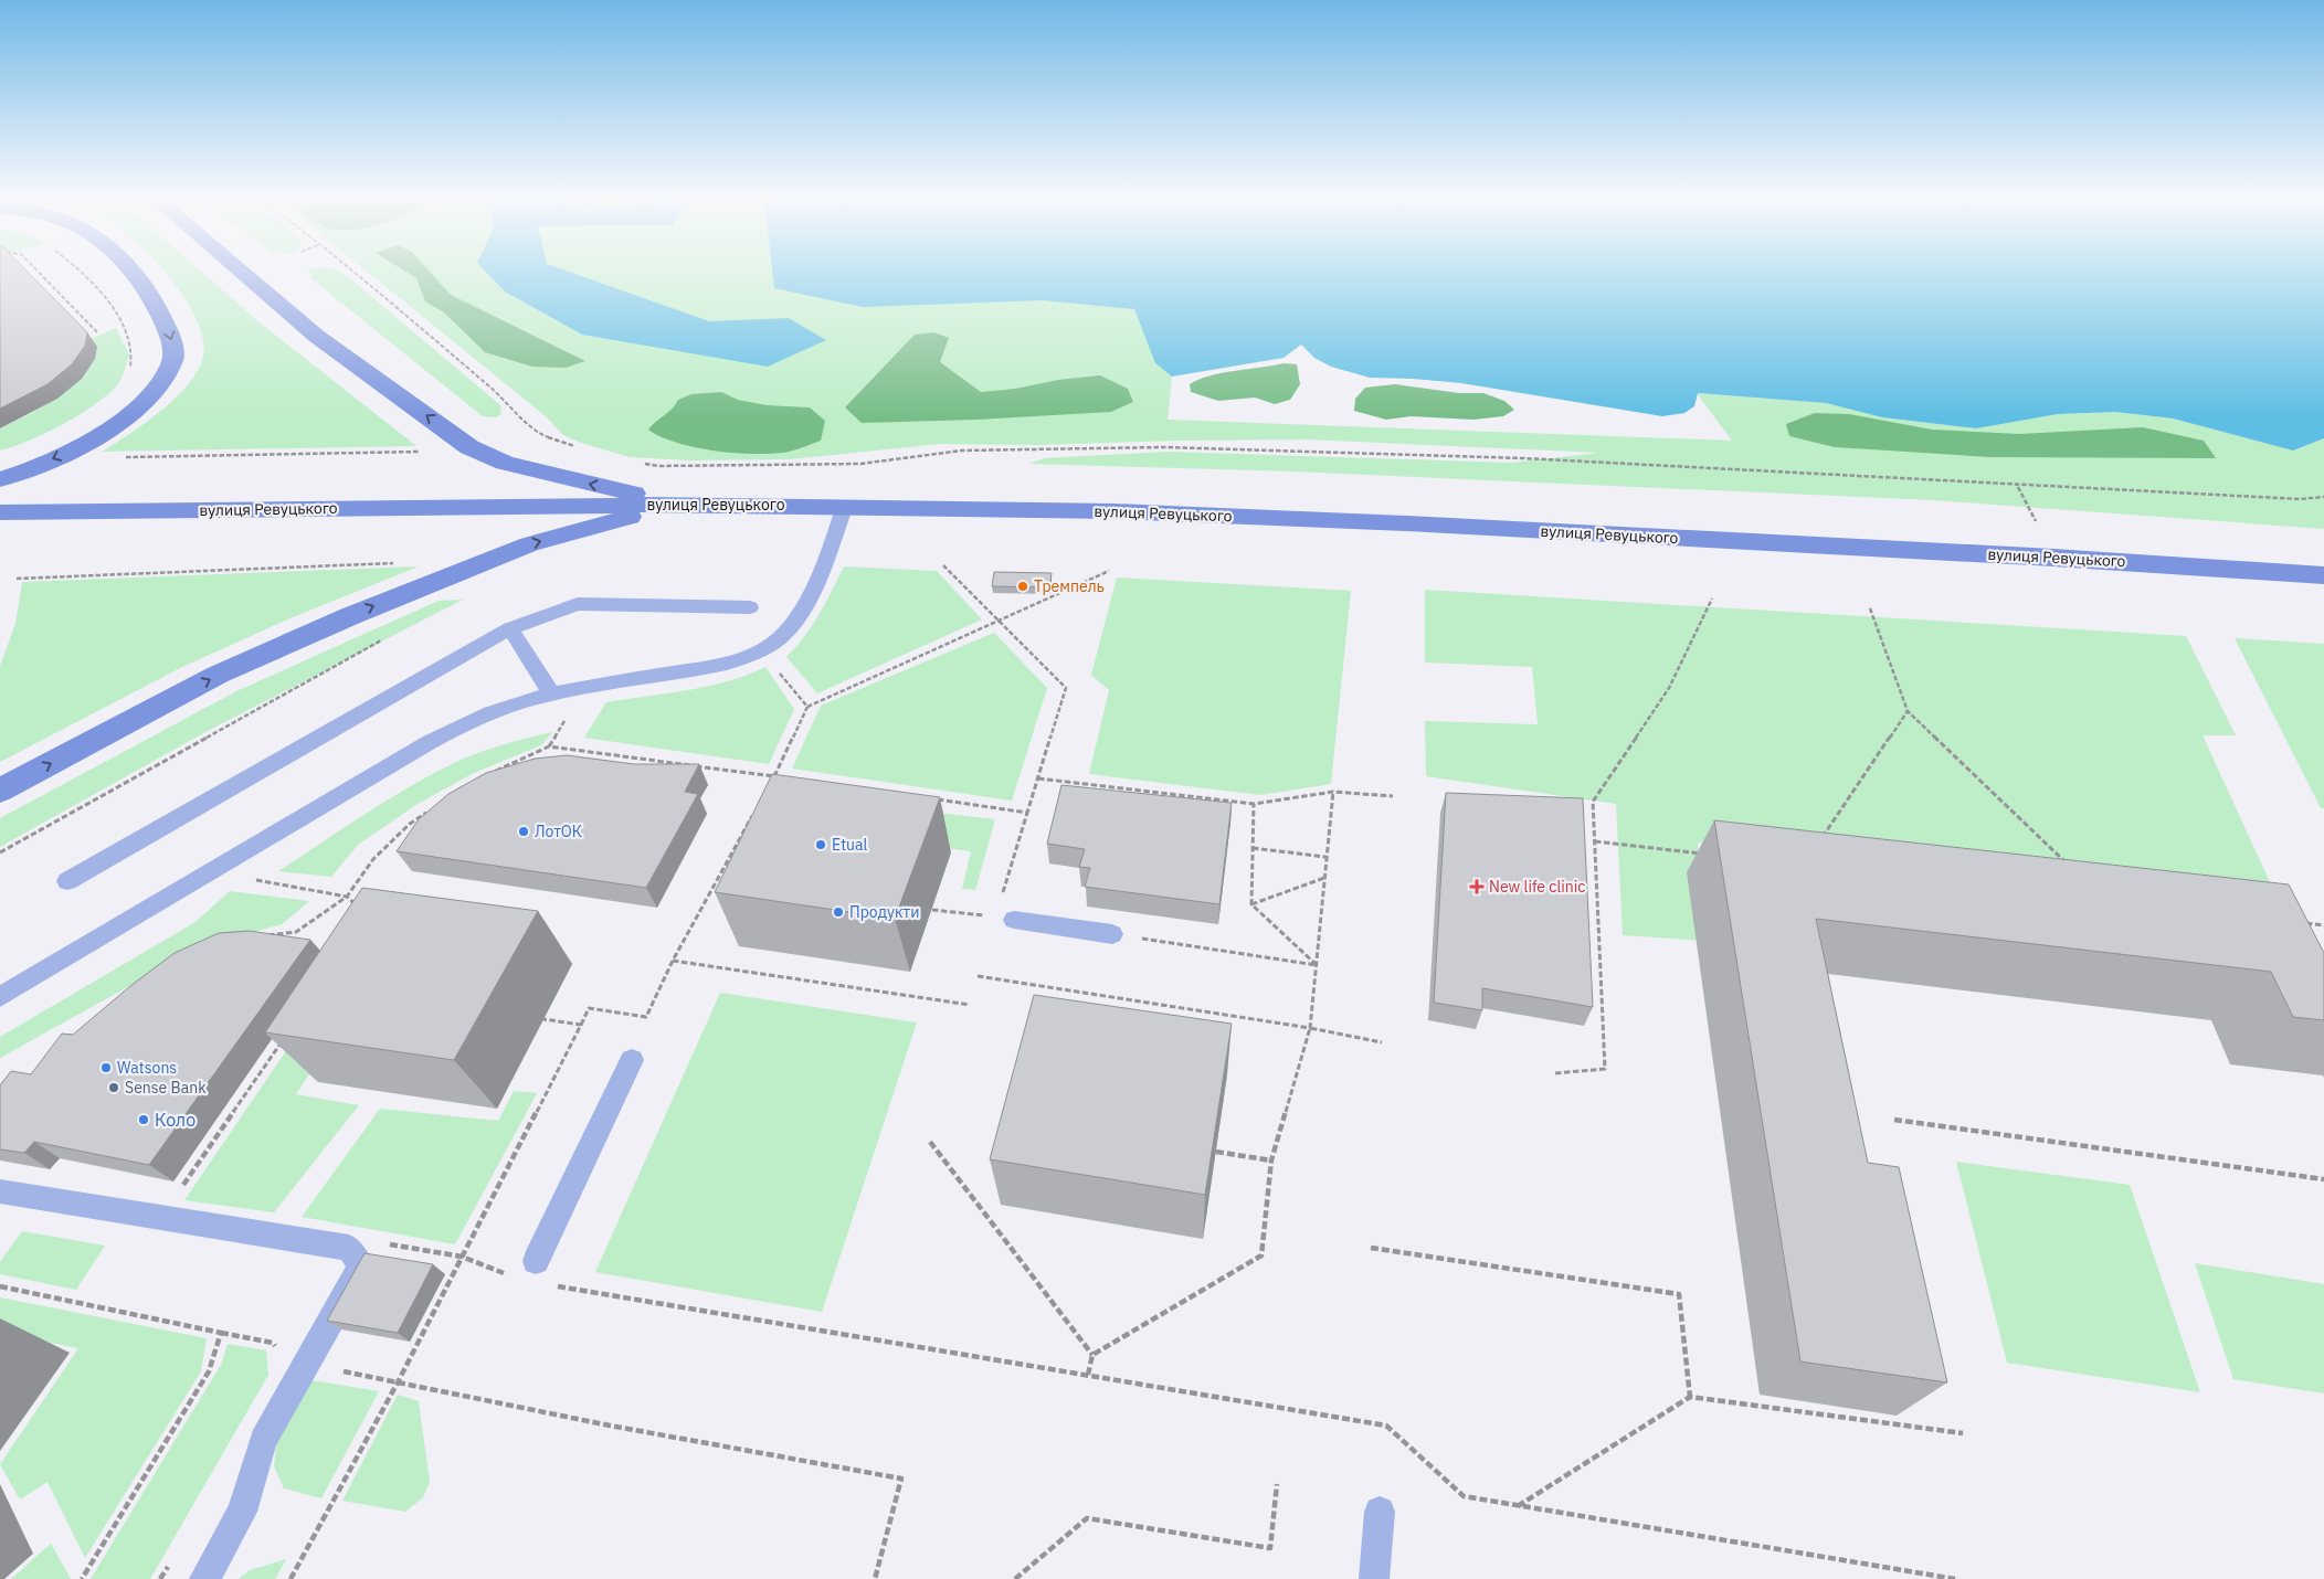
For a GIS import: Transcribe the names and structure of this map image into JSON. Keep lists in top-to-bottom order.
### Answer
{
  "streets": {
    "street": ["вулиця Ревуцького"]
  },
  "places": {
    "other": [
      "Тремпель",
      "ЛотОК",
      "Etual",
      "Продукти",
      "Watsons",
      "Sense Bank",
      "Коло"
    ],
    "health": ["New life clinic"]
  }
}
